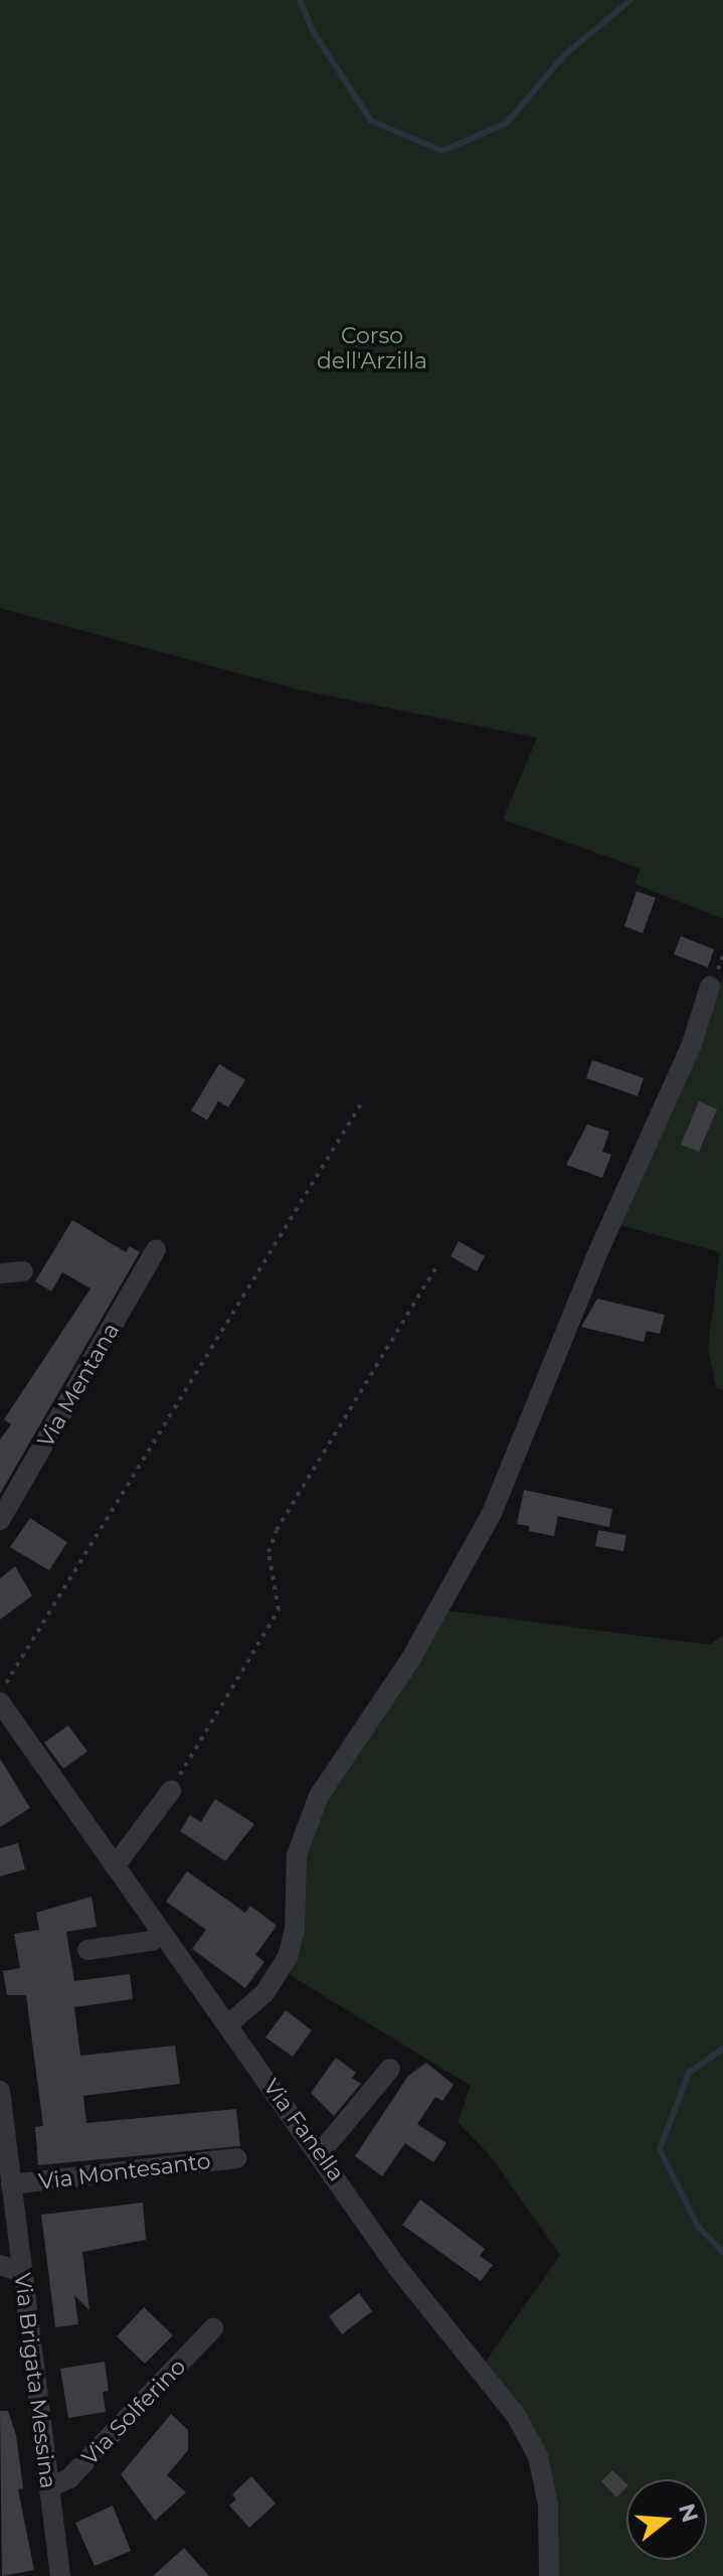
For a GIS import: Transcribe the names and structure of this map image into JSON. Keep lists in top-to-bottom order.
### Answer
{
  "streets": {
    "street": [
      "Via Mentana",
      "Via Fanella",
      "Via Montesanto",
      "Via Brigata Messina",
      "Via Solferino"
    ]
  },
  "crossings": [
    ["Via Montesanto", "Via Brigata Messina"],
    ["Via Brigata Messina", "Via Solferino"]
  ],
  "parks": ["Corso dell'Arzilla"],
  "north": "right"
}
